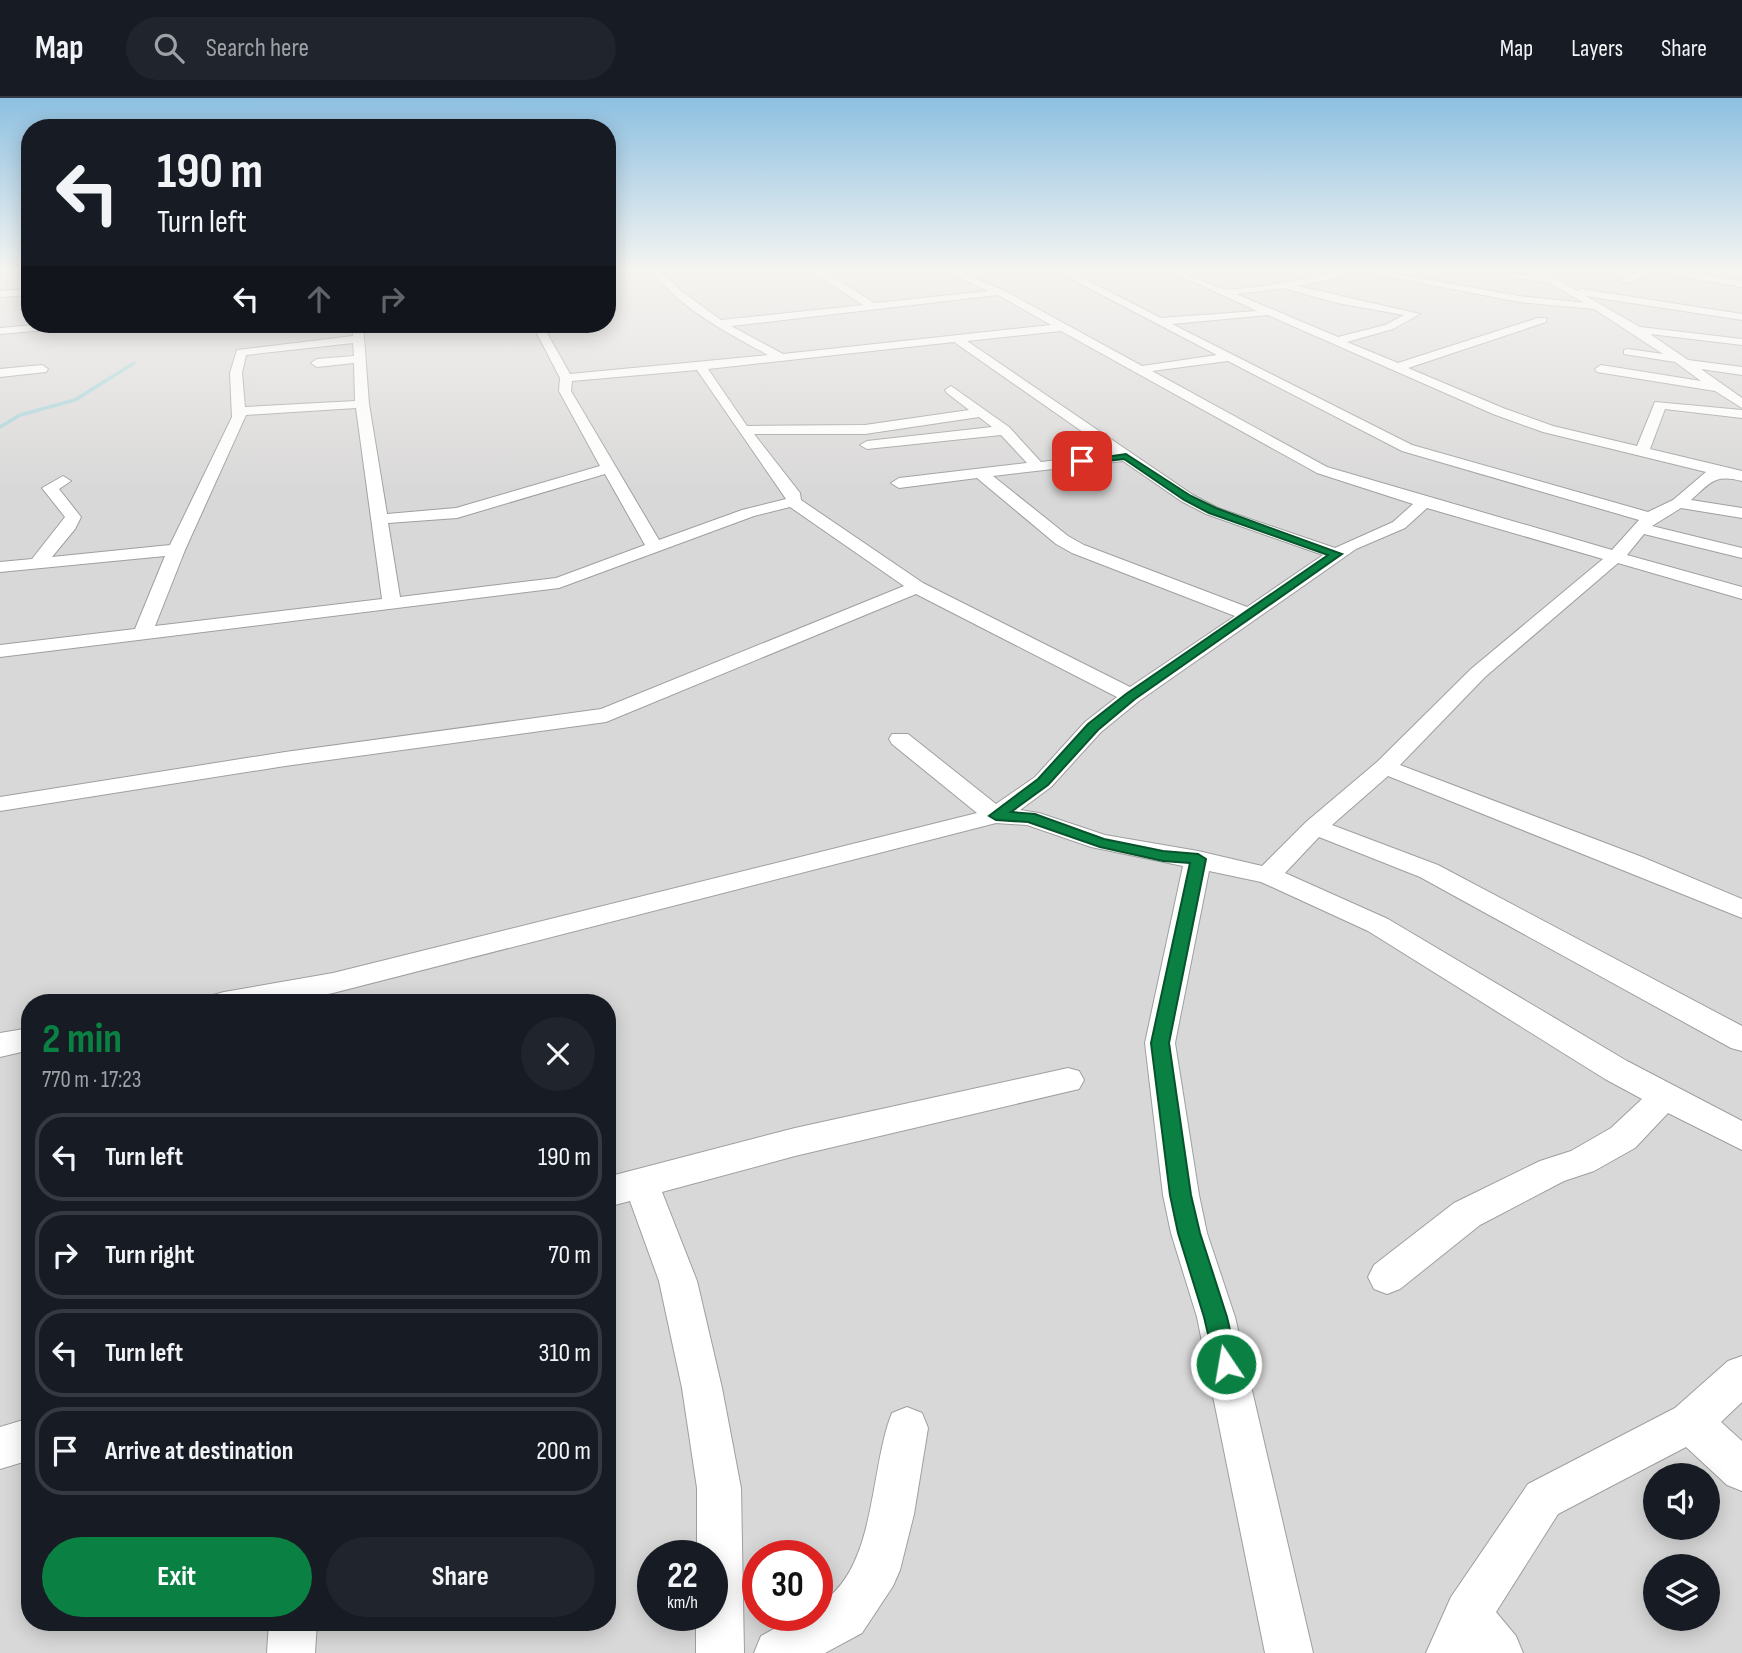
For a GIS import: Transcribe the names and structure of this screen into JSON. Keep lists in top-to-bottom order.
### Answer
{
  "page": {
    "header": "Map",
    "search": "Search here",
    "nav": ["Map", "Layers", "Share"],
    "turn": ["190 m", "Turn left"],
    "heading": ["2 min", "770 m · 17:23"],
    "list": [
      {
        "name": "Turn left",
        "value": "190 m"
      },
      {
        "name": "Turn right",
        "value": "70 m"
      },
      {
        "name": "Turn left",
        "value": "310 m"
      },
      {
        "name": "Arrive at destination",
        "value": "200 m"
      }
    ],
    "buttons": ["Exit", "Share"],
    "speed": "22 km/h",
    "limit": "30"
  }
}
